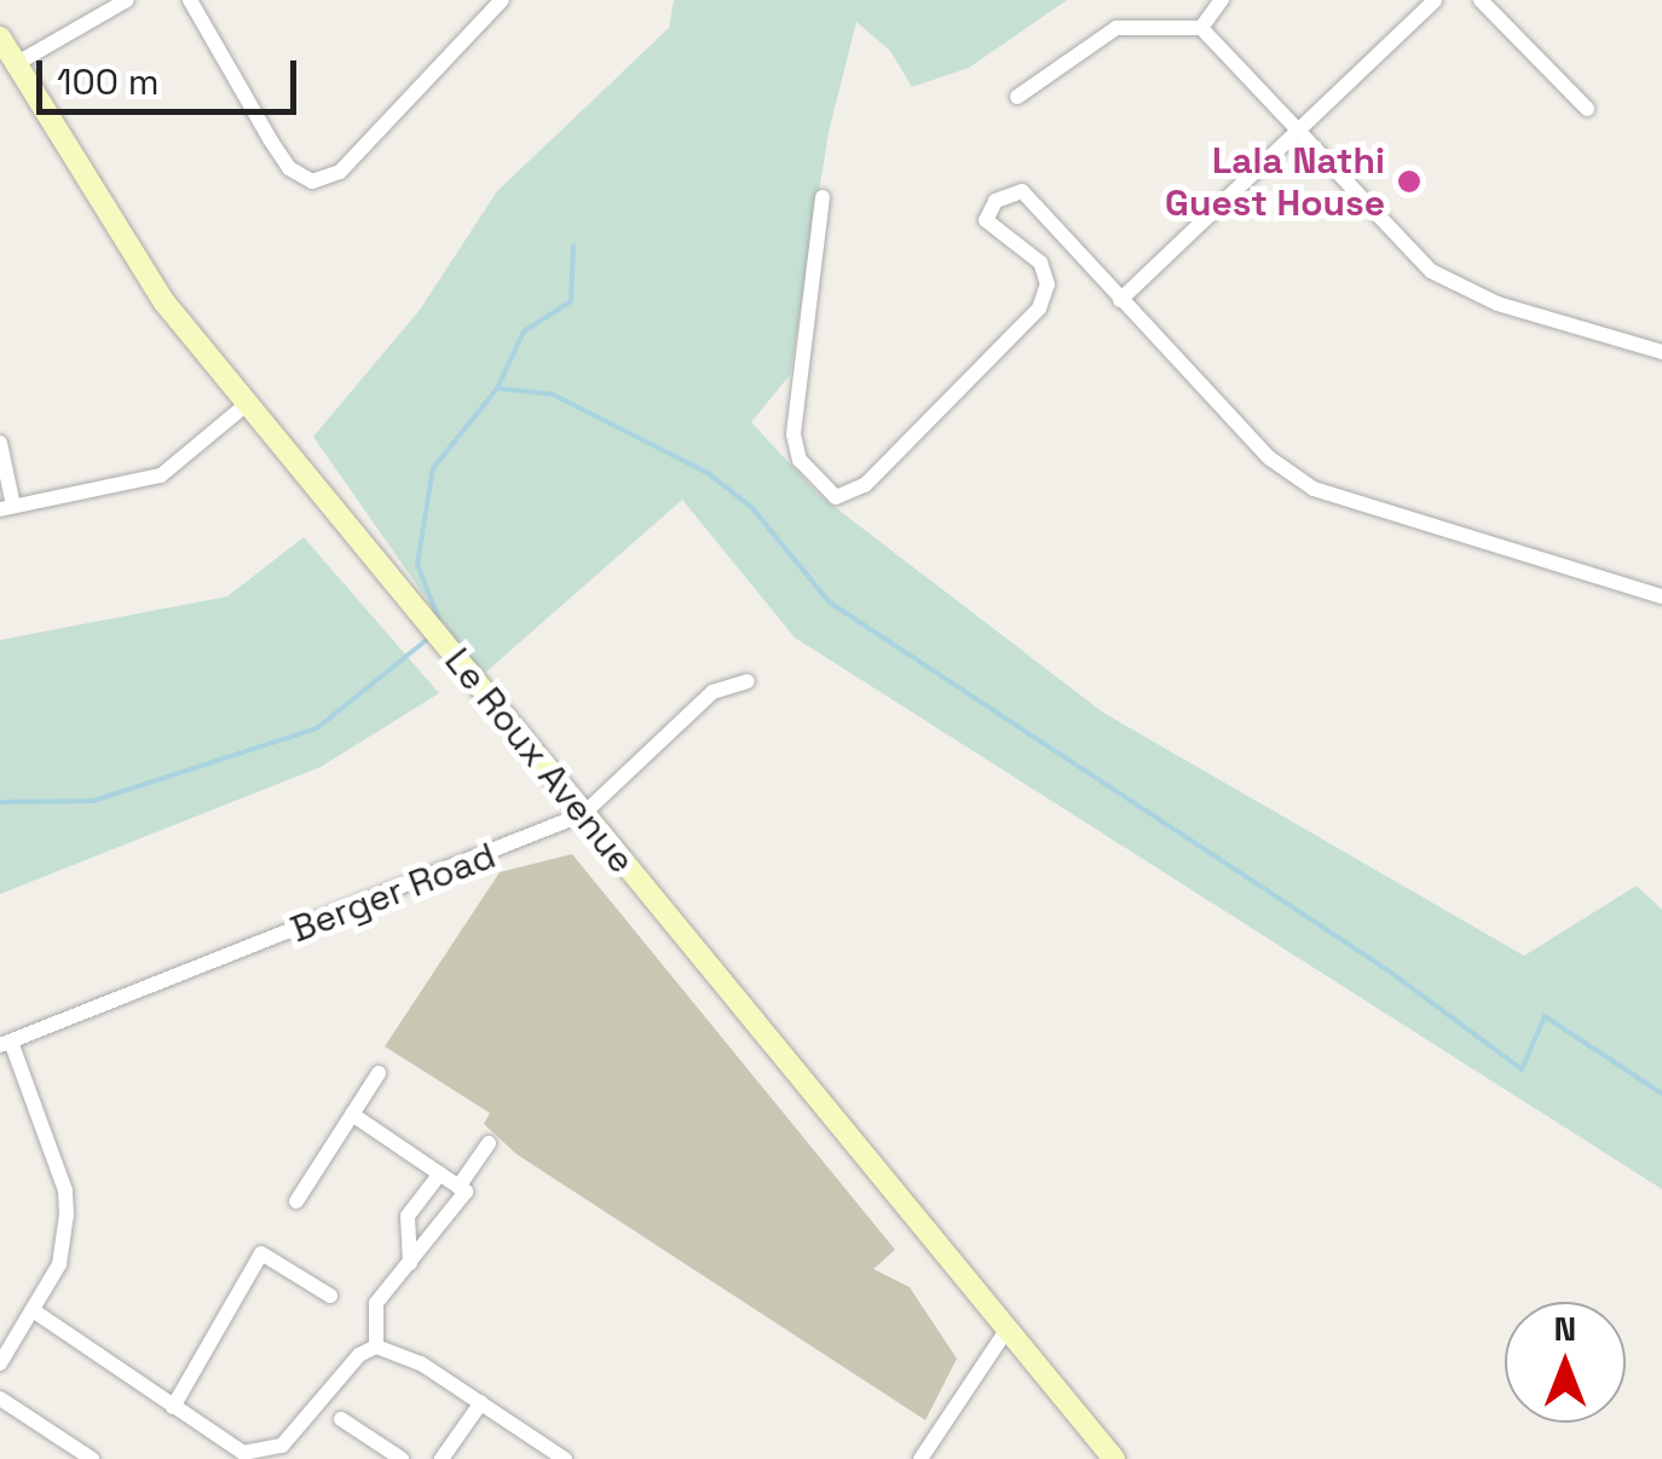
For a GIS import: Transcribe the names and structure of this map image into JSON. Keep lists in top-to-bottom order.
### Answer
{
  "streets": {
    "main road": ["Le Roux Avenue"],
    "street": ["Berger Road"]
  },
  "crossings": [
    ["Le Roux Avenue", "Berger Road"]
  ],
  "places": ["Lala Nathi Guest House"],
  "scale_bar": "100 m",
  "north": "top"
}
